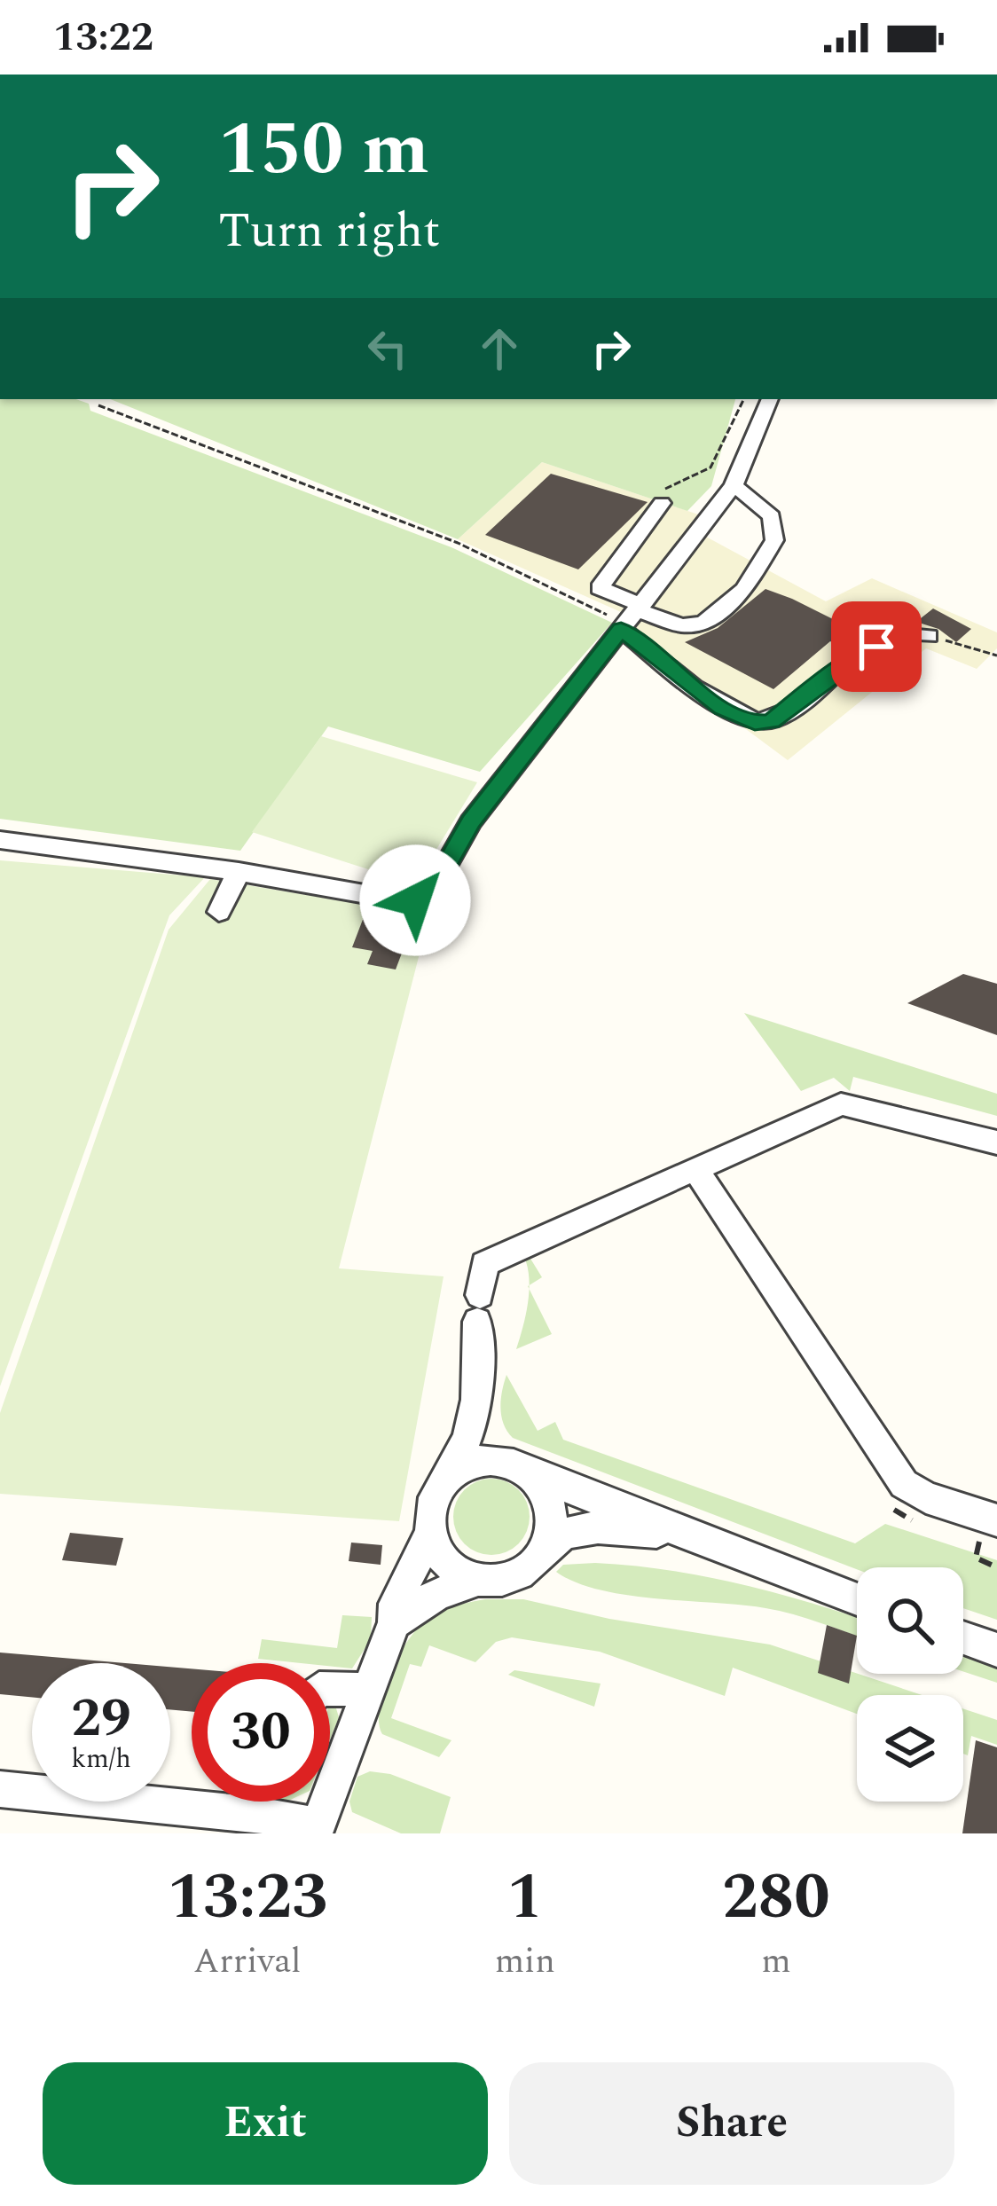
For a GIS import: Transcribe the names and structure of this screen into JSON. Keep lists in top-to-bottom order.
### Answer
{
  "page": {
    "status": "13:22",
    "turn": ["150 m", "Turn right"],
    "speed": "29 km/h",
    "limit": "30",
    "eta": [
      "13:23",
      "Arrival",
      "1",
      "min",
      "280",
      "m"
    ],
    "buttons": ["Exit", "Share"]
  }
}
